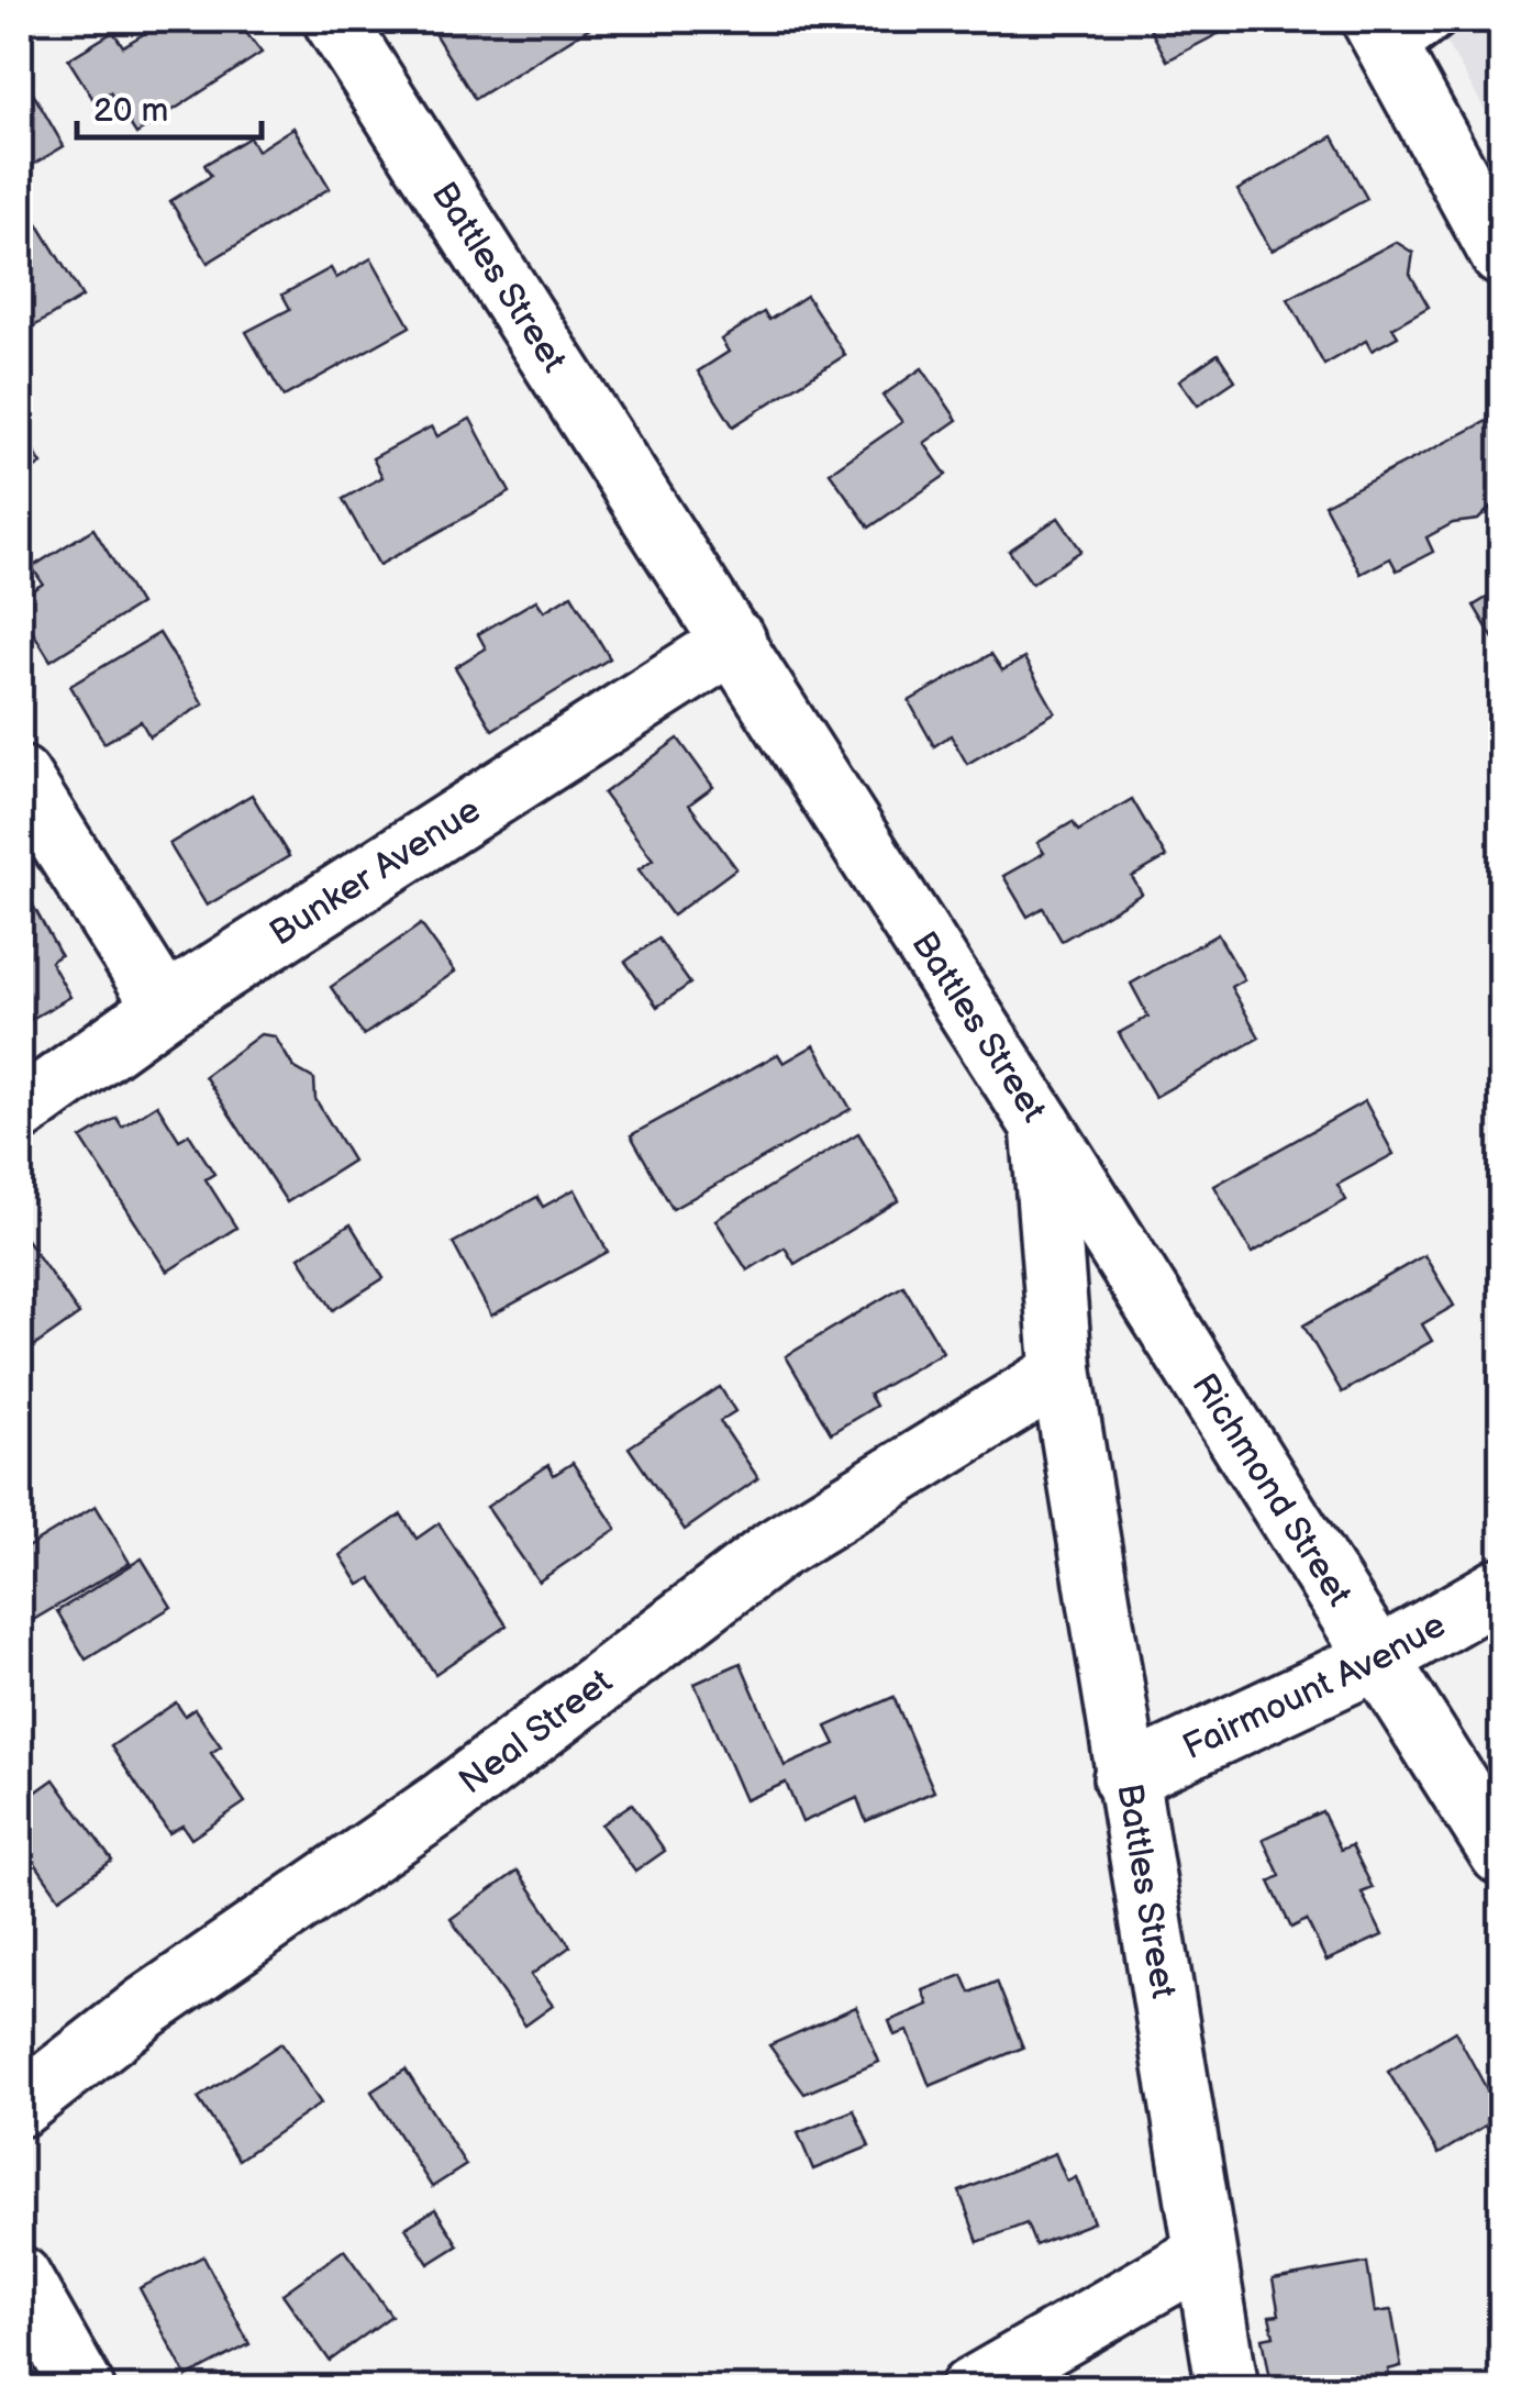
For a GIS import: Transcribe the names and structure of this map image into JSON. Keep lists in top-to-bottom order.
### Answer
{
  "streets": {
    "street": [
      "Battles Street",
      "Bunker Avenue",
      "Richmond Street",
      "Fairmount Avenue",
      "Neal Street"
    ]
  },
  "crossings": [
    ["Battles Street", "Bunker Avenue"],
    ["Battles Street", "Richmond Street"],
    ["Battles Street", "Fairmount Avenue"],
    ["Battles Street", "Neal Street"],
    ["Richmond Street", "Fairmount Avenue"]
  ],
  "scale_bar": "20 m"
}
